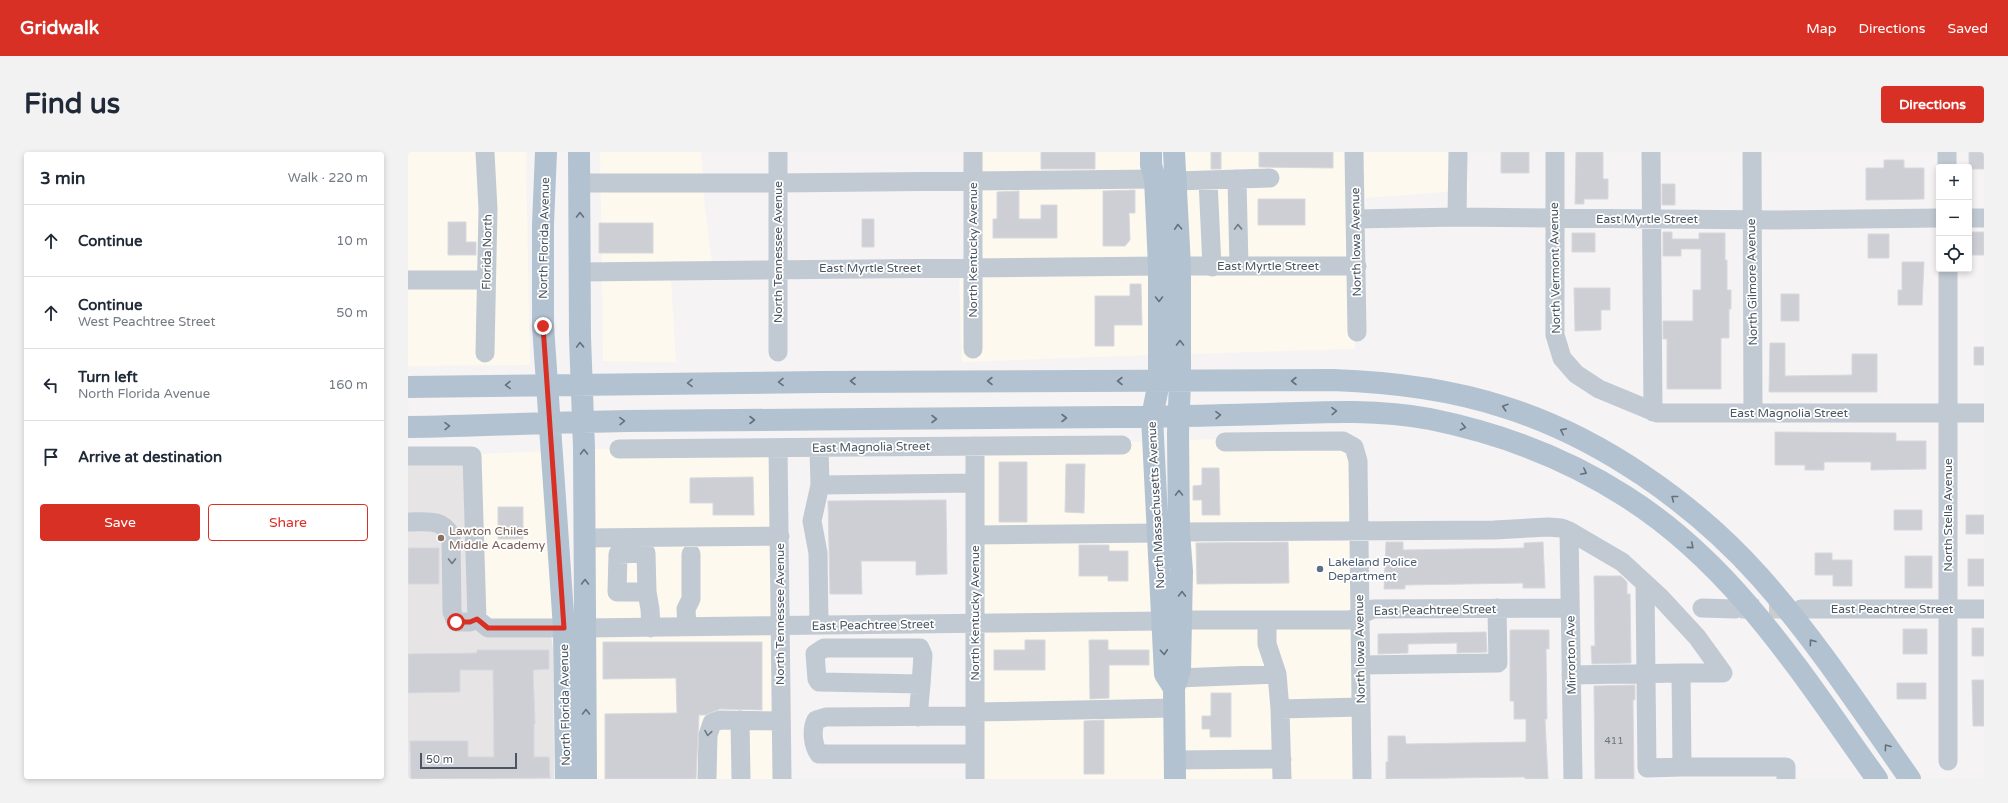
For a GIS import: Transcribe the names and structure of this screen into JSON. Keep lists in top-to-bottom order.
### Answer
{
  "streets": {
    "main road": ["North Florida Avenue", "North Massachusetts Avenue"],
    "street": [
      "East Myrtle Street",
      "North Iowa Avenue",
      "North Kentucky Avenue",
      "Florida North",
      "North Tennessee Avenue",
      "North Vermont Avenue",
      "North Gilmore Avenue",
      "East Magnolia Street",
      "North Stella Avenue",
      "East Peachtree Street",
      "Mirrorton Ave"
    ]
  },
  "crossings": [
    ["East Myrtle Street", "North Florida Avenue"],
    ["East Myrtle Street", "North Iowa Avenue"],
    ["East Myrtle Street", "North Kentucky Avenue"],
    ["East Myrtle Street", "North Tennessee Avenue"],
    ["East Myrtle Street", "North Vermont Avenue"],
    ["East Myrtle Street", "North Gilmore Avenue"],
    ["East Myrtle Street", "North Massachusetts Avenue"],
    ["North Florida Avenue", "East Peachtree Street"],
    ["North Iowa Avenue", "East Peachtree Street"],
    ["North Kentucky Avenue", "East Magnolia Street"],
    ["North Kentucky Avenue", "East Peachtree Street"],
    ["North Tennessee Avenue", "East Magnolia Street"],
    ["North Tennessee Avenue", "East Peachtree Street"],
    ["North Vermont Avenue", "East Magnolia Street"],
    ["North Gilmore Avenue", "East Magnolia Street"],
    ["East Magnolia Street", "North Stella Avenue"],
    ["North Massachusetts Avenue", "East Peachtree Street"],
    ["North Stella Avenue", "East Peachtree Street"],
    ["East Peachtree Street", "Mirrorton Ave"]
  ],
  "places": ["Lawton Chiles Middle Academy", "Lakeland Police Department"],
  "house_numbers": ["411"],
  "scale_bar": "50 m",
  "page": {
    "header": "Gridwalk",
    "nav": ["Map", "Directions", "Saved"],
    "buttons": [
      "Directions",
      ["Save", "Share"]
    ],
    "title": "Find us",
    "heading": ["3 min", "Walk · 220 m"],
    "map_buttons": ["+", "−"],
    "list": [
      ["Continue", "10 m"],
      ["Continue", "West Peachtree Street", "50 m"],
      ["Turn left", "North Florida Avenue", "160 m"],
      "Arrive at destination"
    ],
    "scale": "50 m"
  }
}
